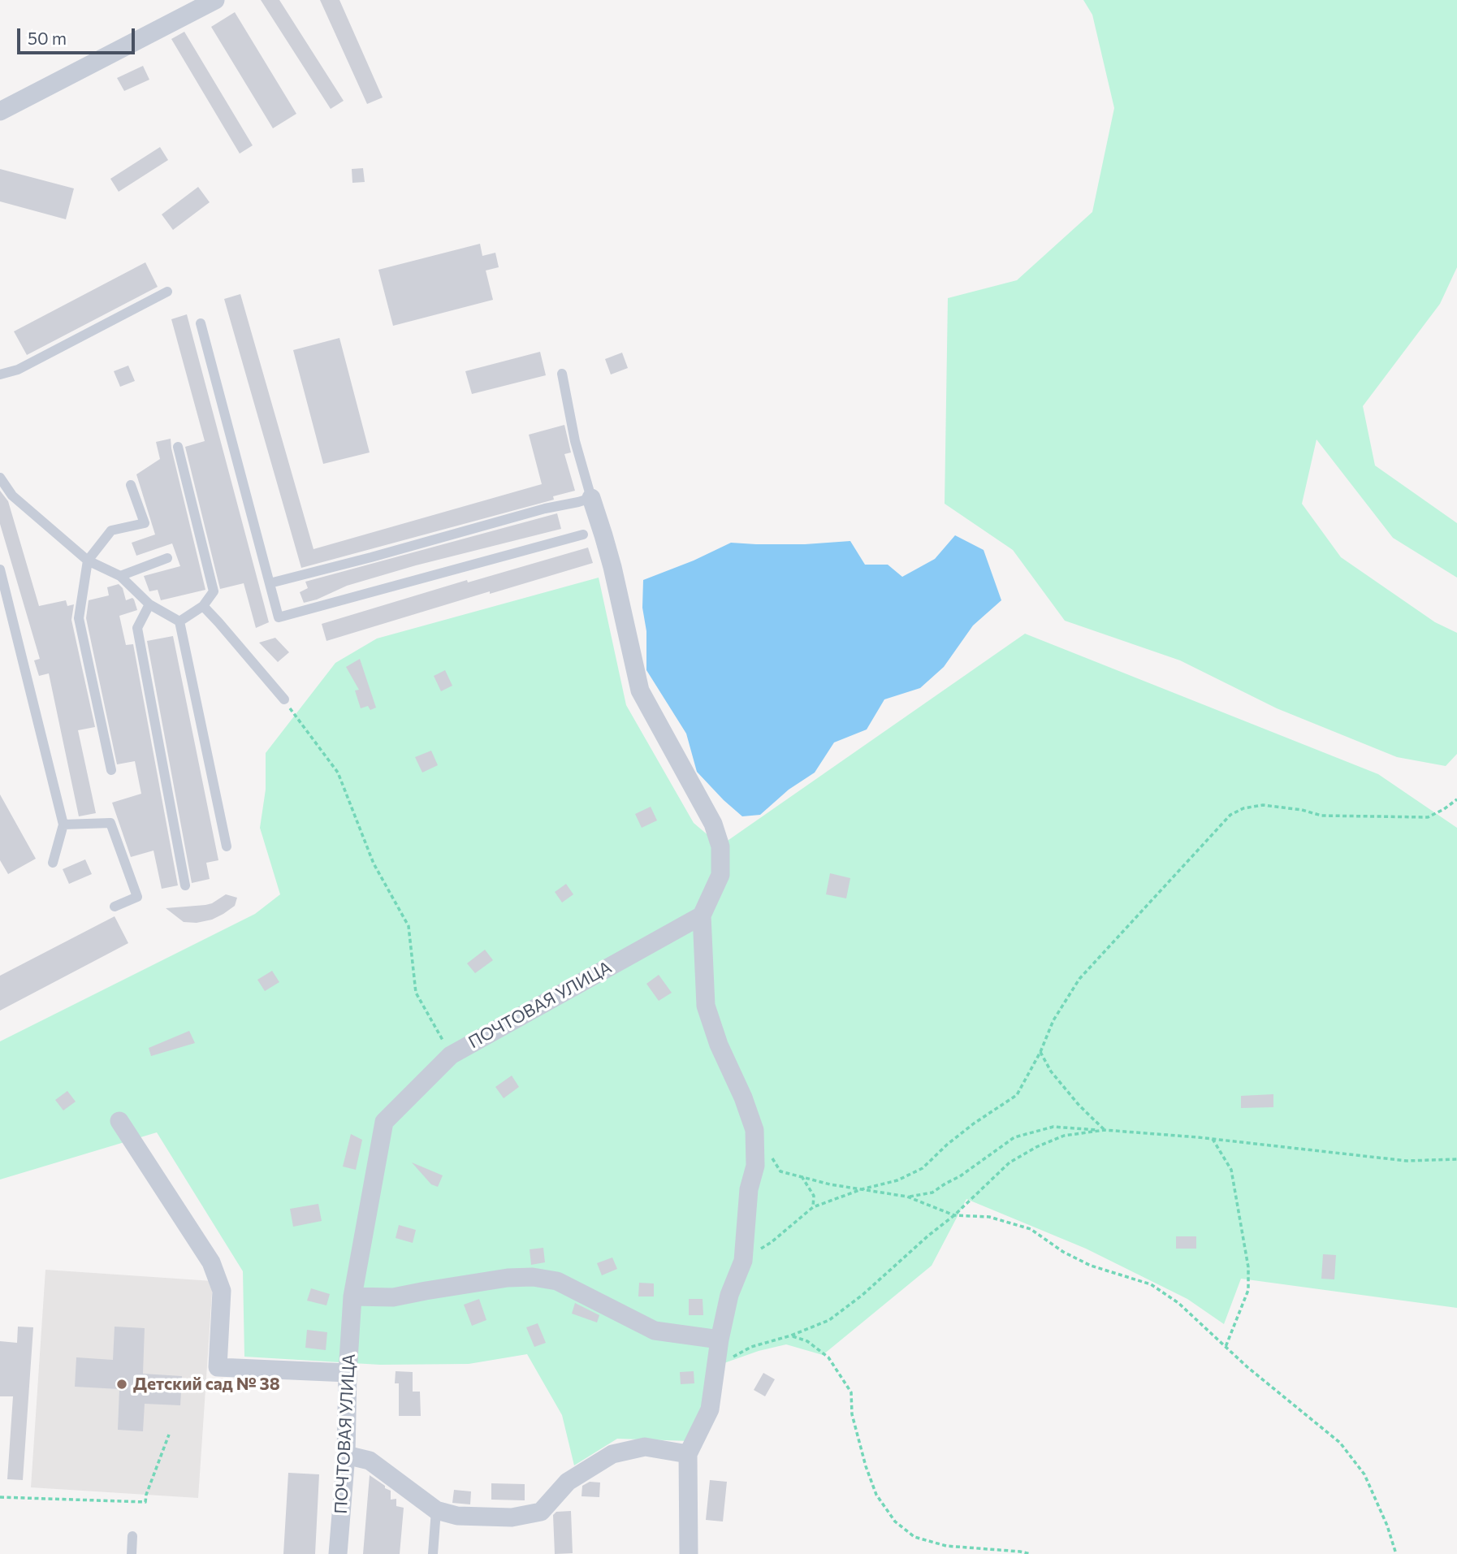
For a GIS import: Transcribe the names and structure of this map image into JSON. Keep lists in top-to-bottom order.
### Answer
{
  "streets": {
    "street": ["ПОЧТОВАЯ УЛИЦА"]
  },
  "places": ["Детский сад № 38"],
  "scale_bar": "50 m"
}
